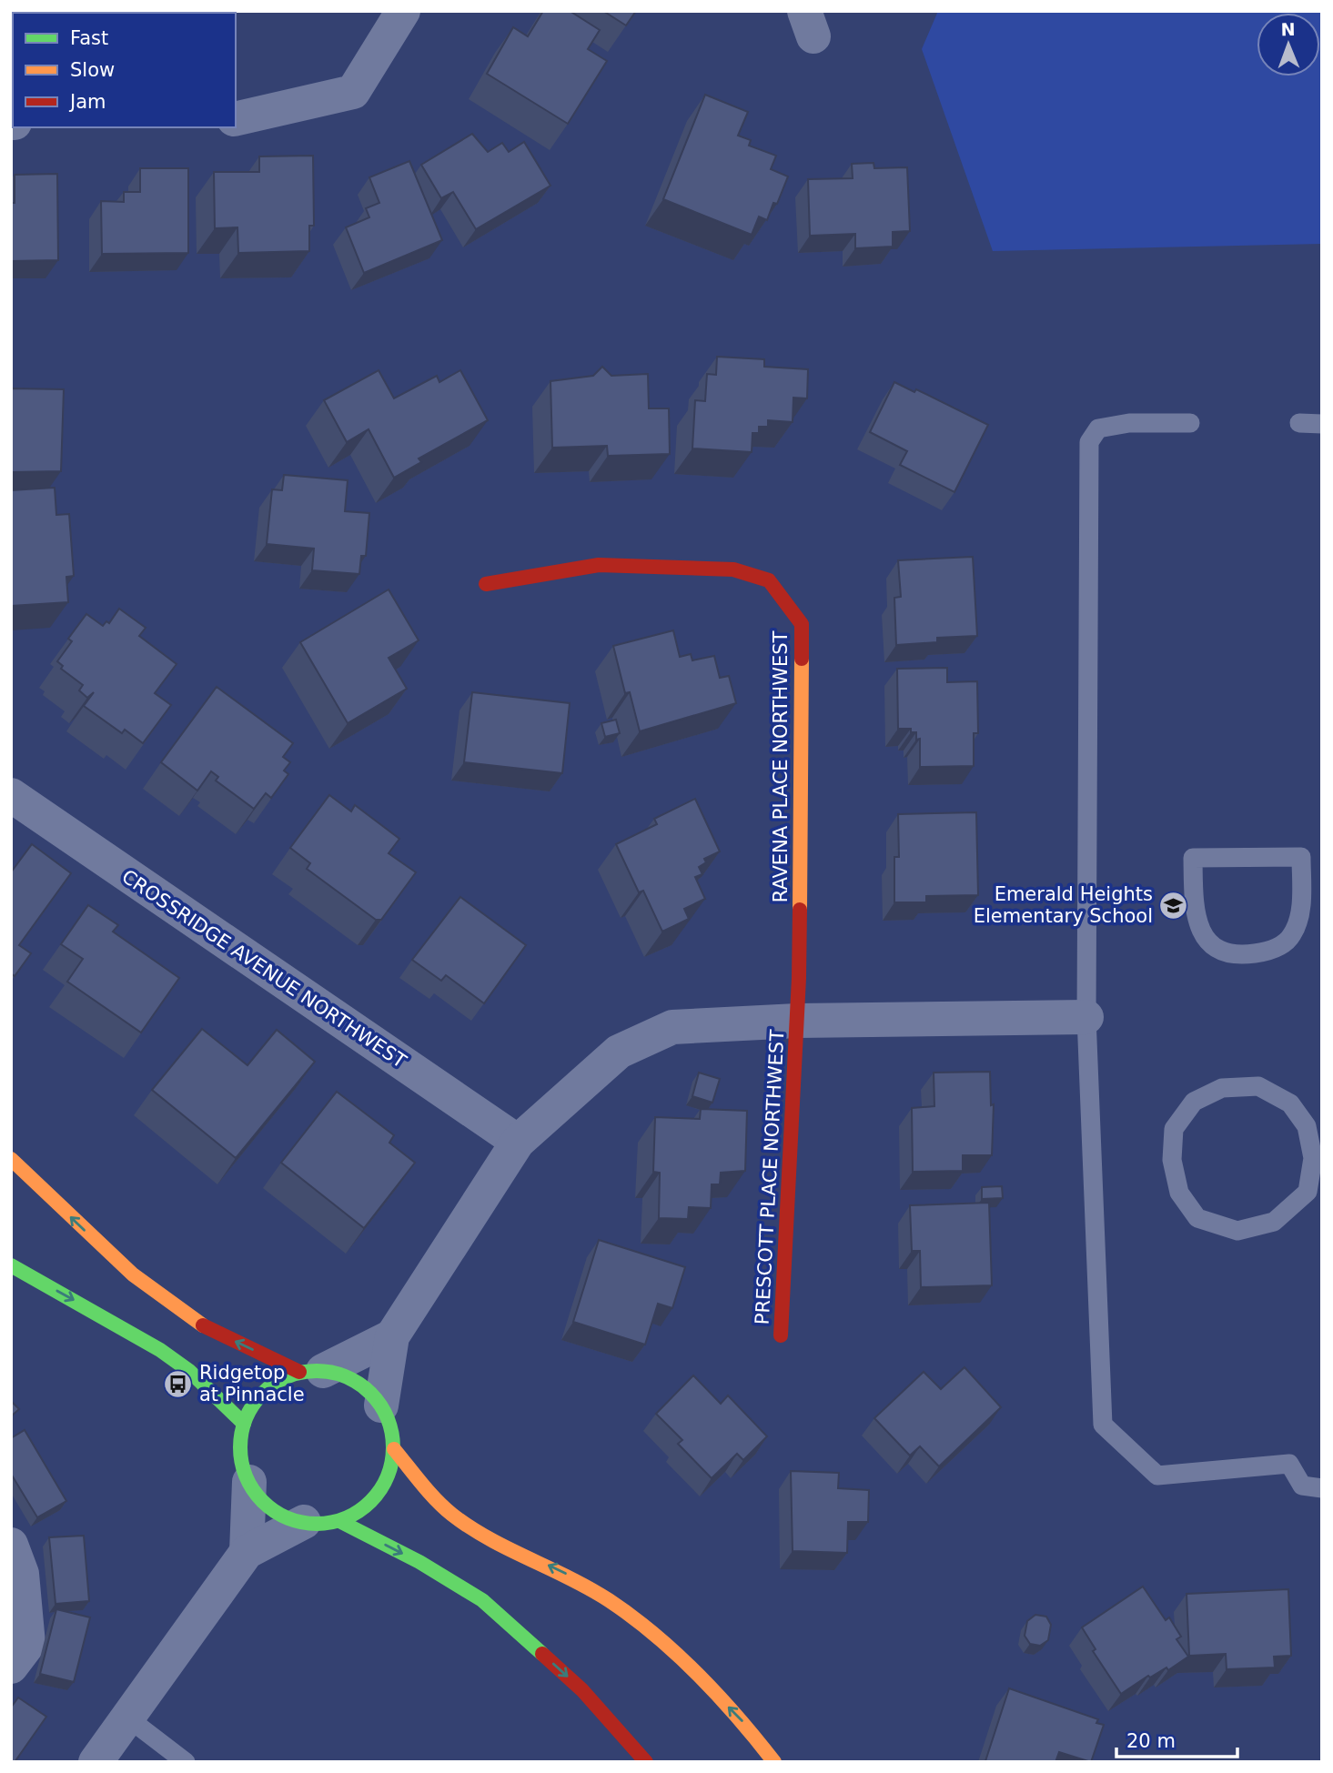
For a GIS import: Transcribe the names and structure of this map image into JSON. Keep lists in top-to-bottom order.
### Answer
{
  "streets": {
    "main road": ["RAVENA PLACE NORTHWEST", "PRESCOTT PLACE NORTHWEST"],
    "street": ["CROSSRIDGE AVENUE NORTHWEST"]
  },
  "crossings": [
    ["RAVENA PLACE NORTHWEST", "PRESCOTT PLACE NORTHWEST"]
  ],
  "places": {
    "school or university": ["Emerald Heights Elementary School"],
    "bus stop": ["Ridgetop at Pinnacle"]
  },
  "legend": ["Fast", "Slow", "Jam"],
  "scale_bar": "20 m",
  "north": "top"
}
